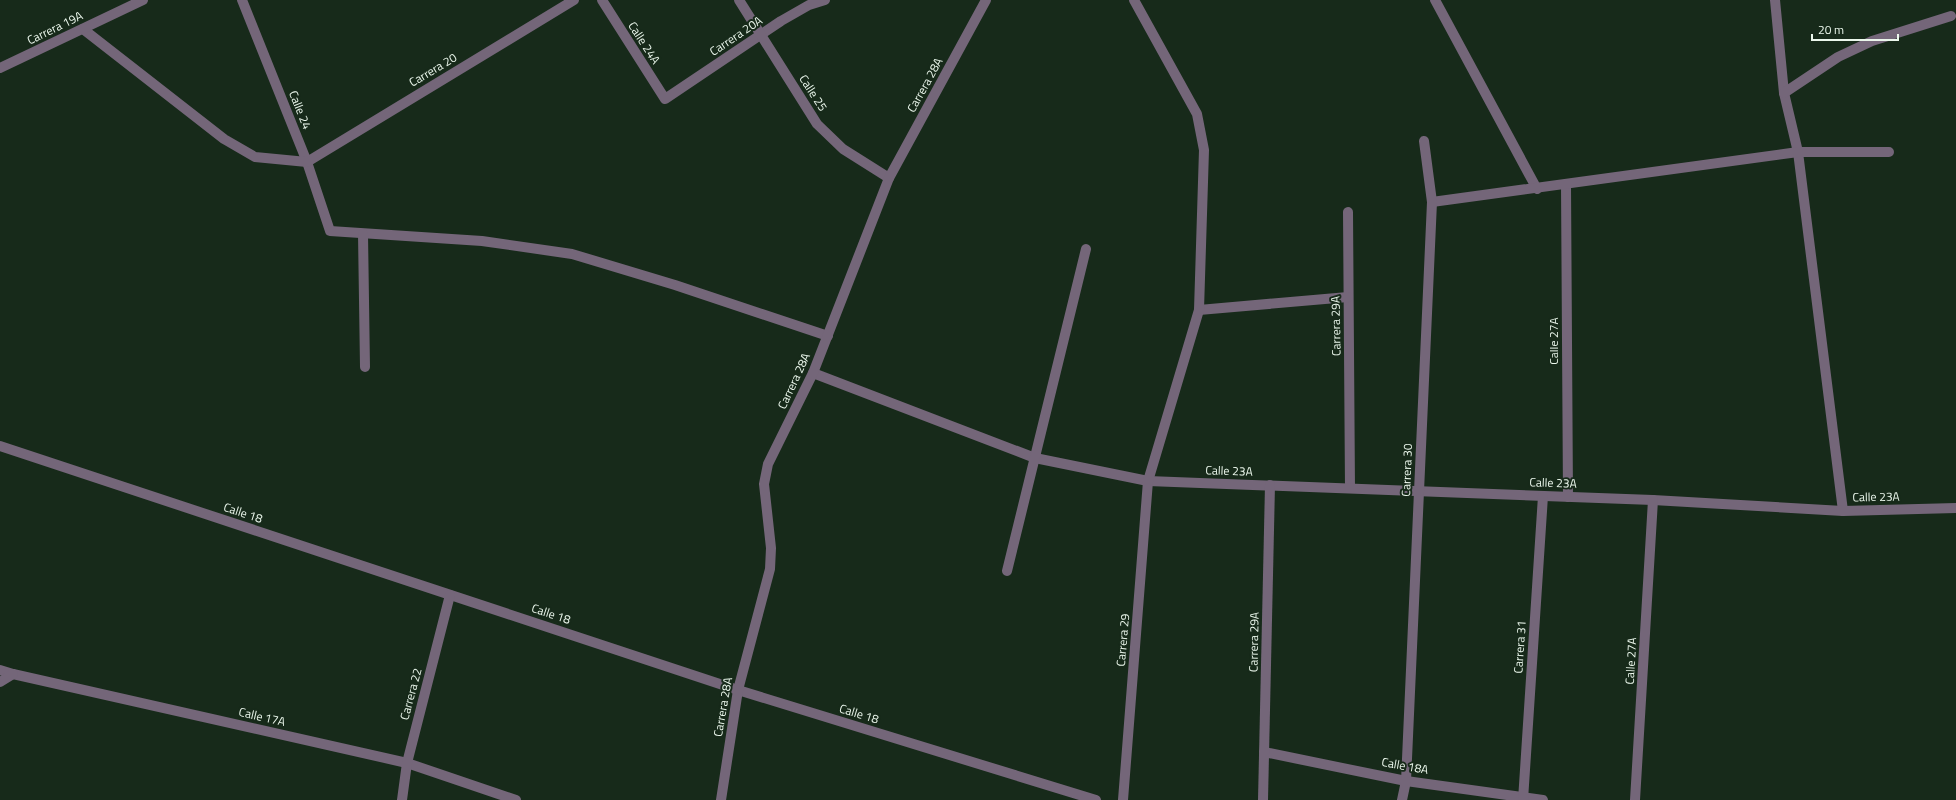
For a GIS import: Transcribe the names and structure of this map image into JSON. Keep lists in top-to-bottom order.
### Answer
{
  "streets": {
    "street": [
      "Carrera 19A",
      "Carrera 20A",
      "Calle 24A",
      "Carrera 20",
      "Carrera 28A",
      "Calle 25",
      "Calle 24",
      "Carrera 29A",
      "Calle 27A",
      "Carrera 30",
      "Calle 23A",
      "Calle 18",
      "Carrera 29",
      "Carrera 31",
      "Carrera 22",
      "Calle 17A",
      "Calle 18A"
    ]
  },
  "crossings": [
    ["Carrera 20A", "Calle 24A"],
    ["Carrera 20A", "Calle 25"],
    ["Carrera 20", "Calle 24"],
    ["Carrera 28A", "Calle 25"],
    ["Carrera 28A", "Calle 23A"],
    ["Carrera 28A", "Calle 18"],
    ["Carrera 29A", "Calle 23A"],
    ["Carrera 29A", "Calle 18A"],
    ["Calle 27A", "Calle 23A"],
    ["Carrera 30", "Calle 23A"],
    ["Carrera 30", "Calle 18A"],
    ["Calle 23A", "Carrera 29"],
    ["Calle 23A", "Carrera 31"],
    ["Calle 18", "Carrera 22"],
    ["Carrera 31", "Calle 18A"],
    ["Carrera 22", "Calle 17A"]
  ],
  "scale_bar": "20 m"
}
